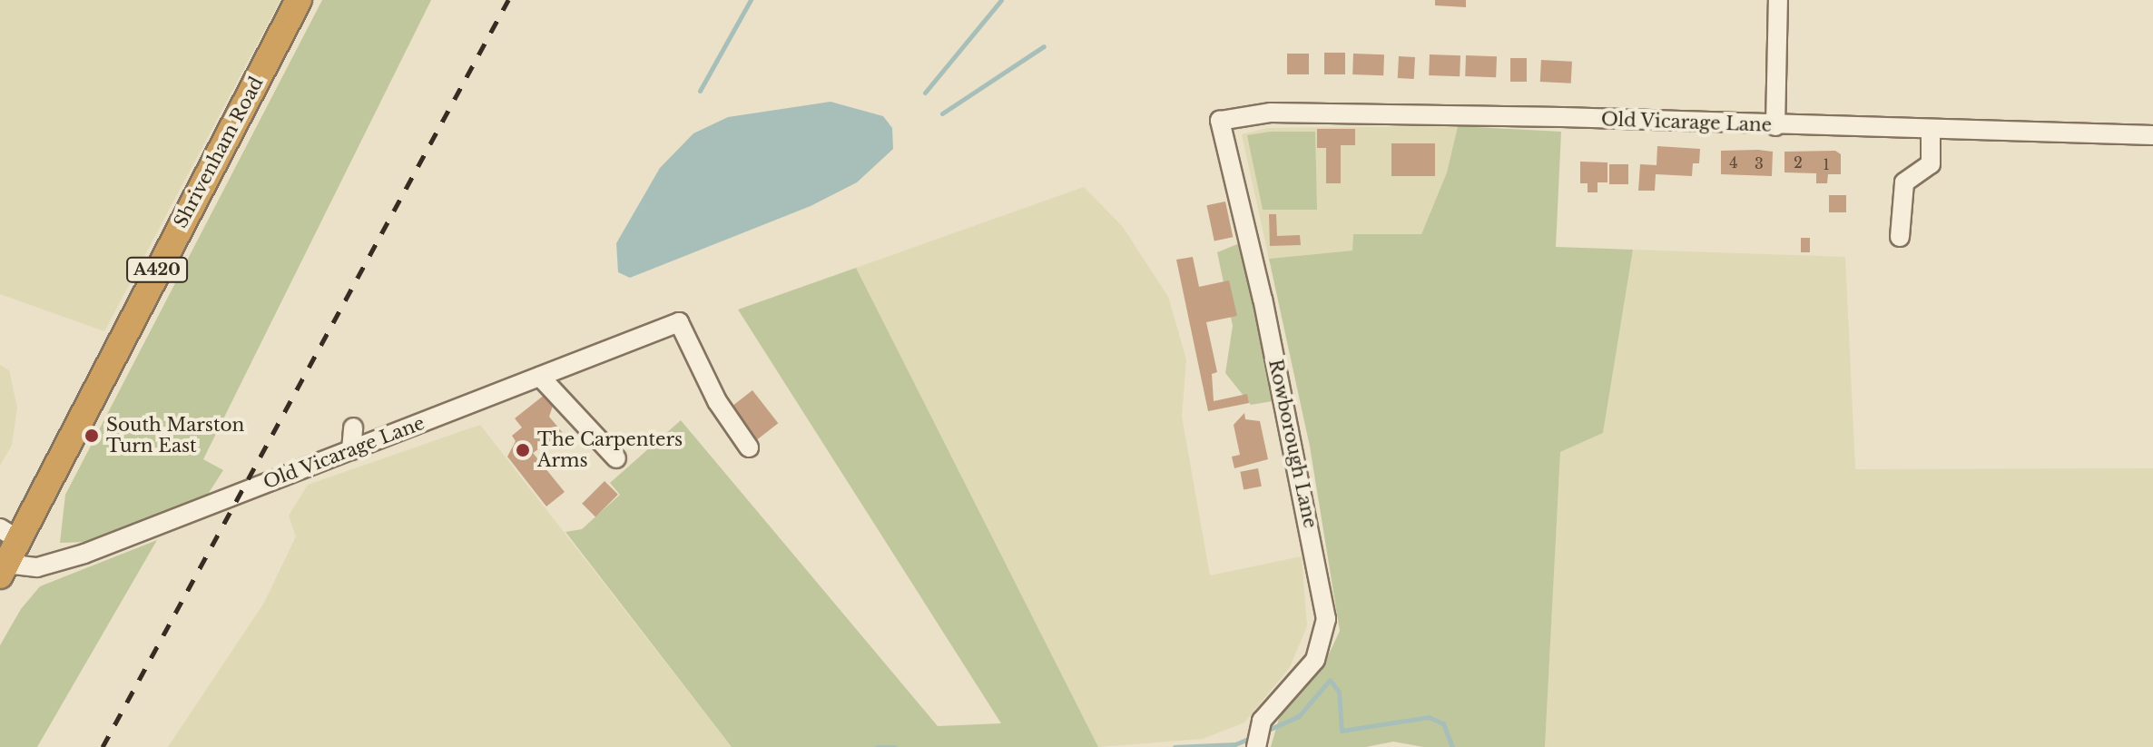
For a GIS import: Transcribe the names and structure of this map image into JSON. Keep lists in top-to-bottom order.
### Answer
{
  "streets": {
    "highway": ["Shrivenham Road", "A420"],
    "street": ["Old Vicarage Lane", "Rowborough Lane"]
  },
  "crossings": [
    ["Old Vicarage Lane", "Shrivenham Road"],
    ["Old Vicarage Lane", "Rowborough Lane"]
  ],
  "places": ["South Marston Turn East", "The Carpenters Arms"],
  "house_numbers": [
    "4",
    "2",
    "3",
    "1"
  ]
}
